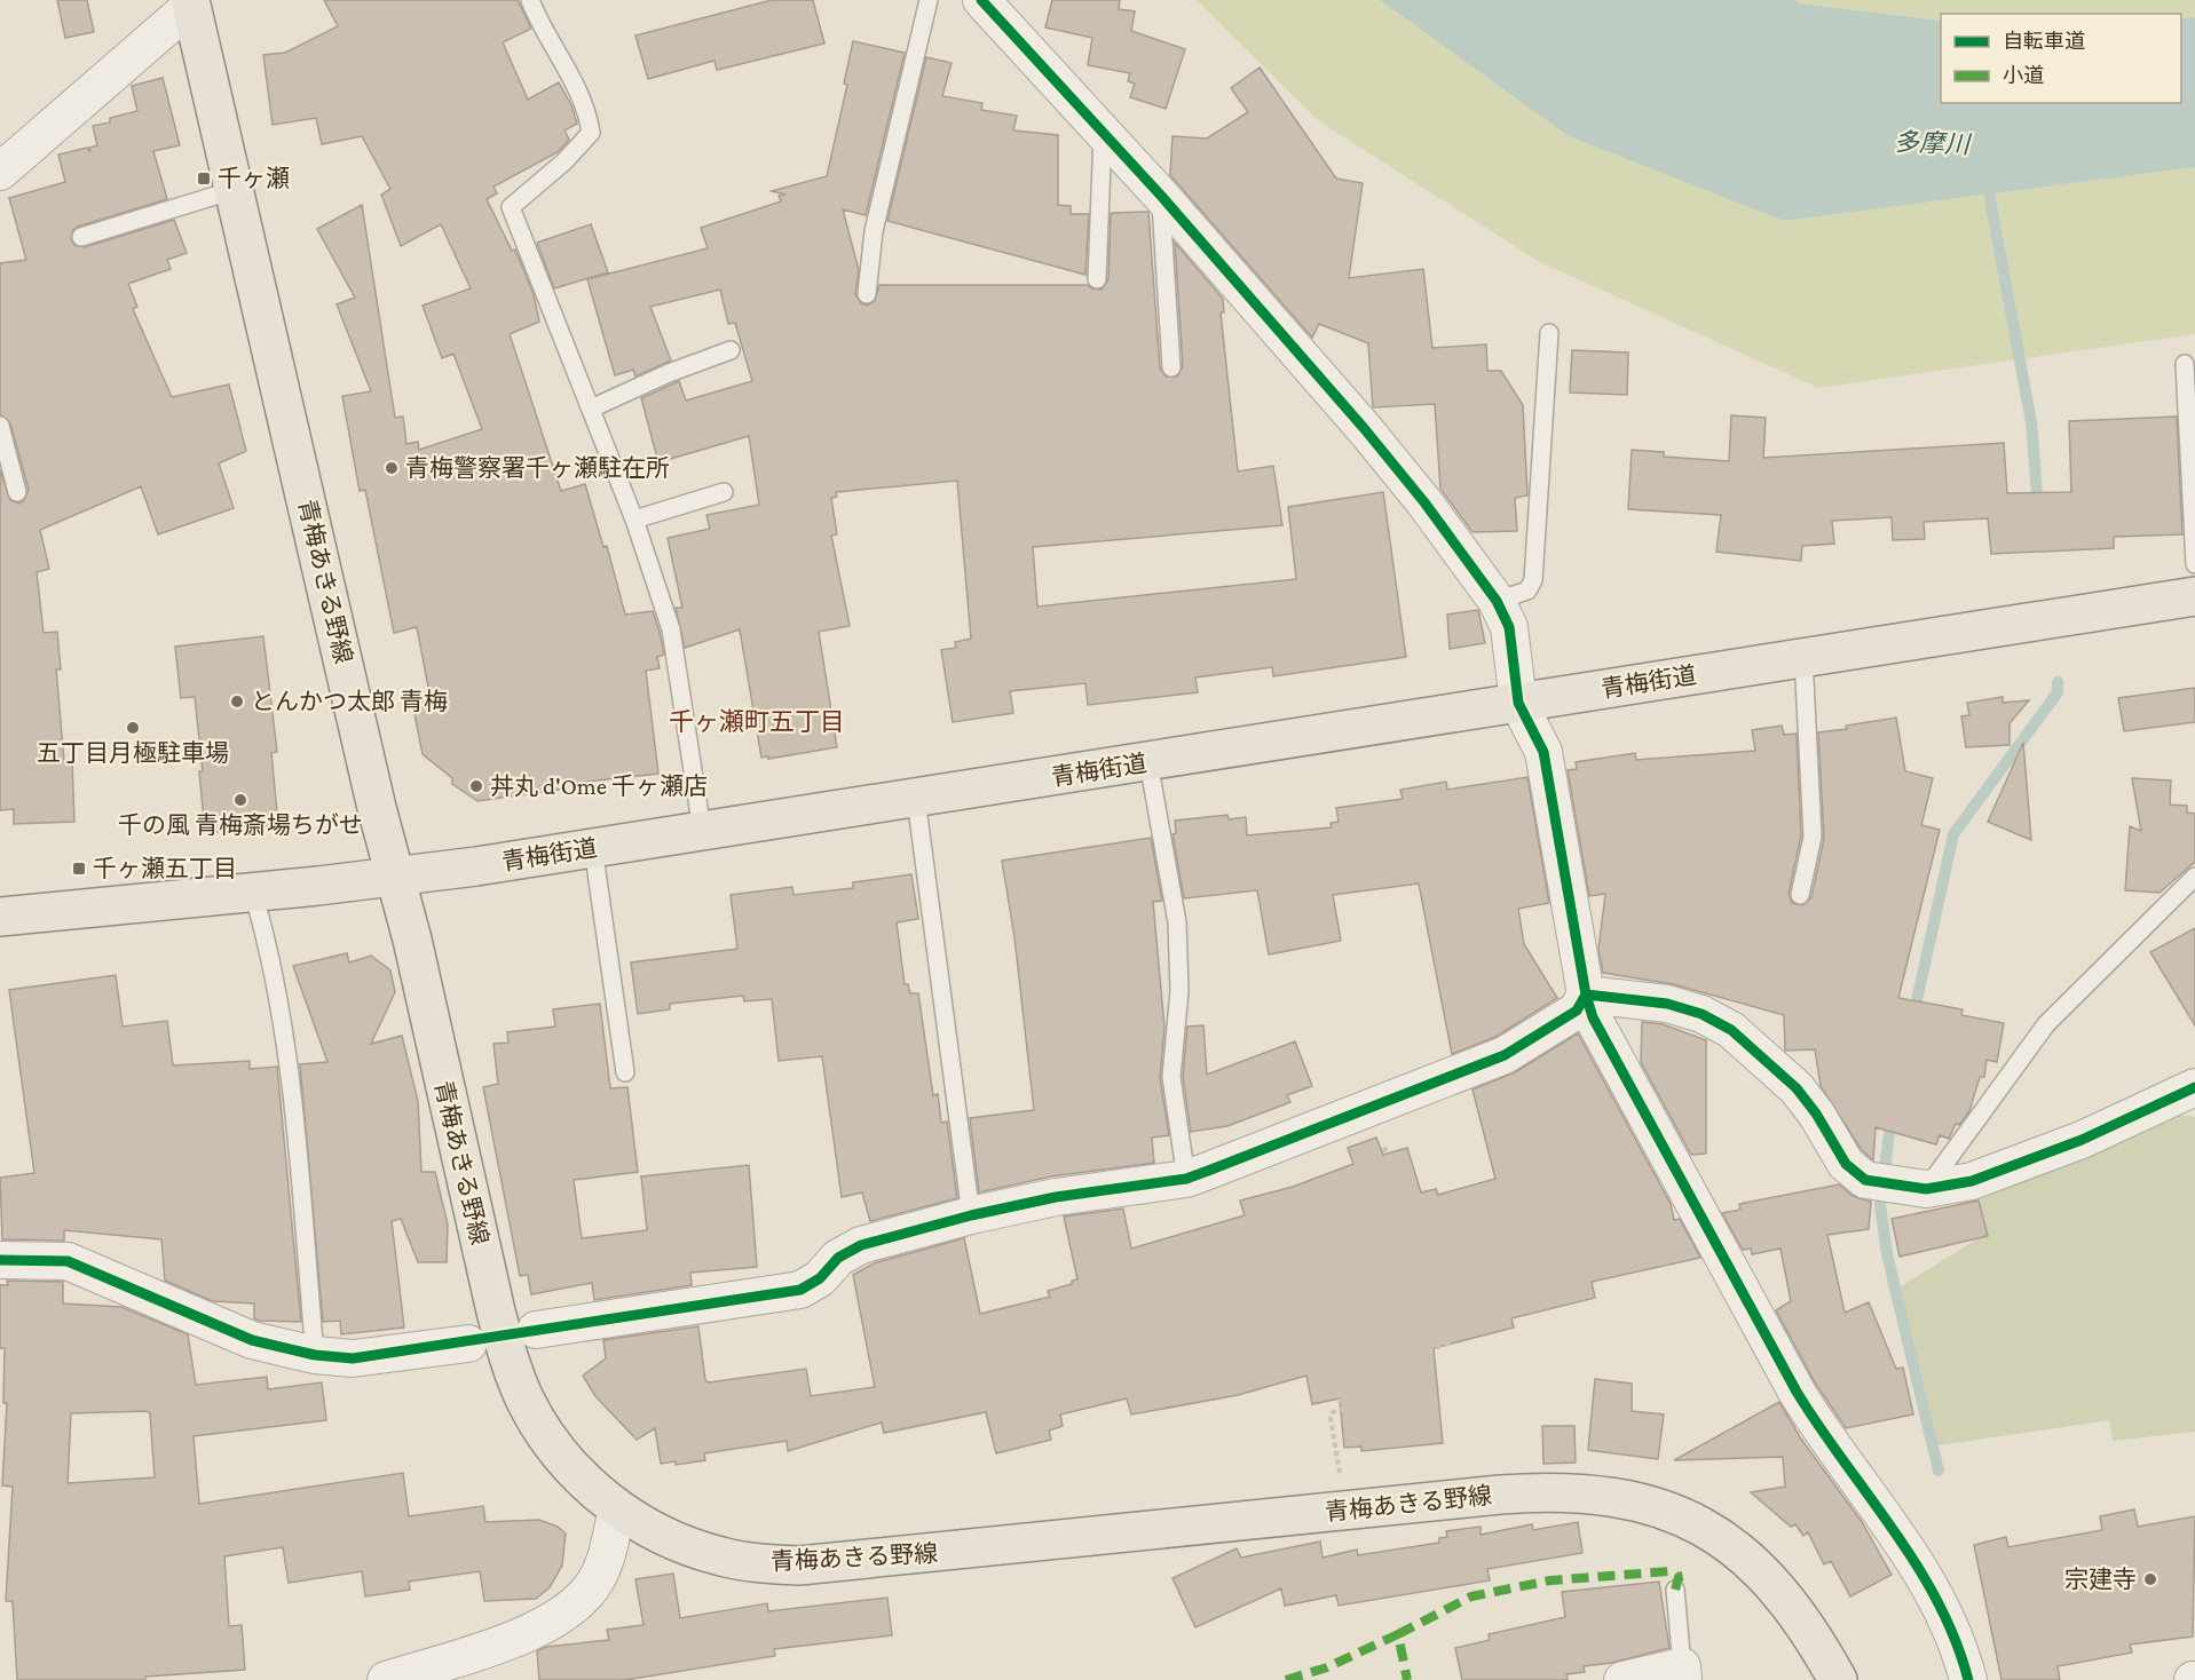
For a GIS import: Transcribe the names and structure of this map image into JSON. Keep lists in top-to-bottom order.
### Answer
{
  "streets": {
    "main road": ["青梅あきる野線", "青梅街道"]
  },
  "crossings": [
    ["青梅あきる野線", "青梅街道"]
  ],
  "districts": ["千ヶ瀬町五丁目"],
  "water": ["多摩川"],
  "places": {
    "transit": ["千ヶ瀬", "千ヶ瀬五丁目"],
    "other": [
      "青梅警察署千ヶ瀬駐在所",
      "とんかつ太郎 青梅",
      "五丁目月極駐車場",
      "丼丸 d'Ome 千ヶ瀬店",
      "千の風 青梅斎場ちがせ",
      "宗建寺"
    ]
  },
  "legend": ["自転車道", "小道"]
}
